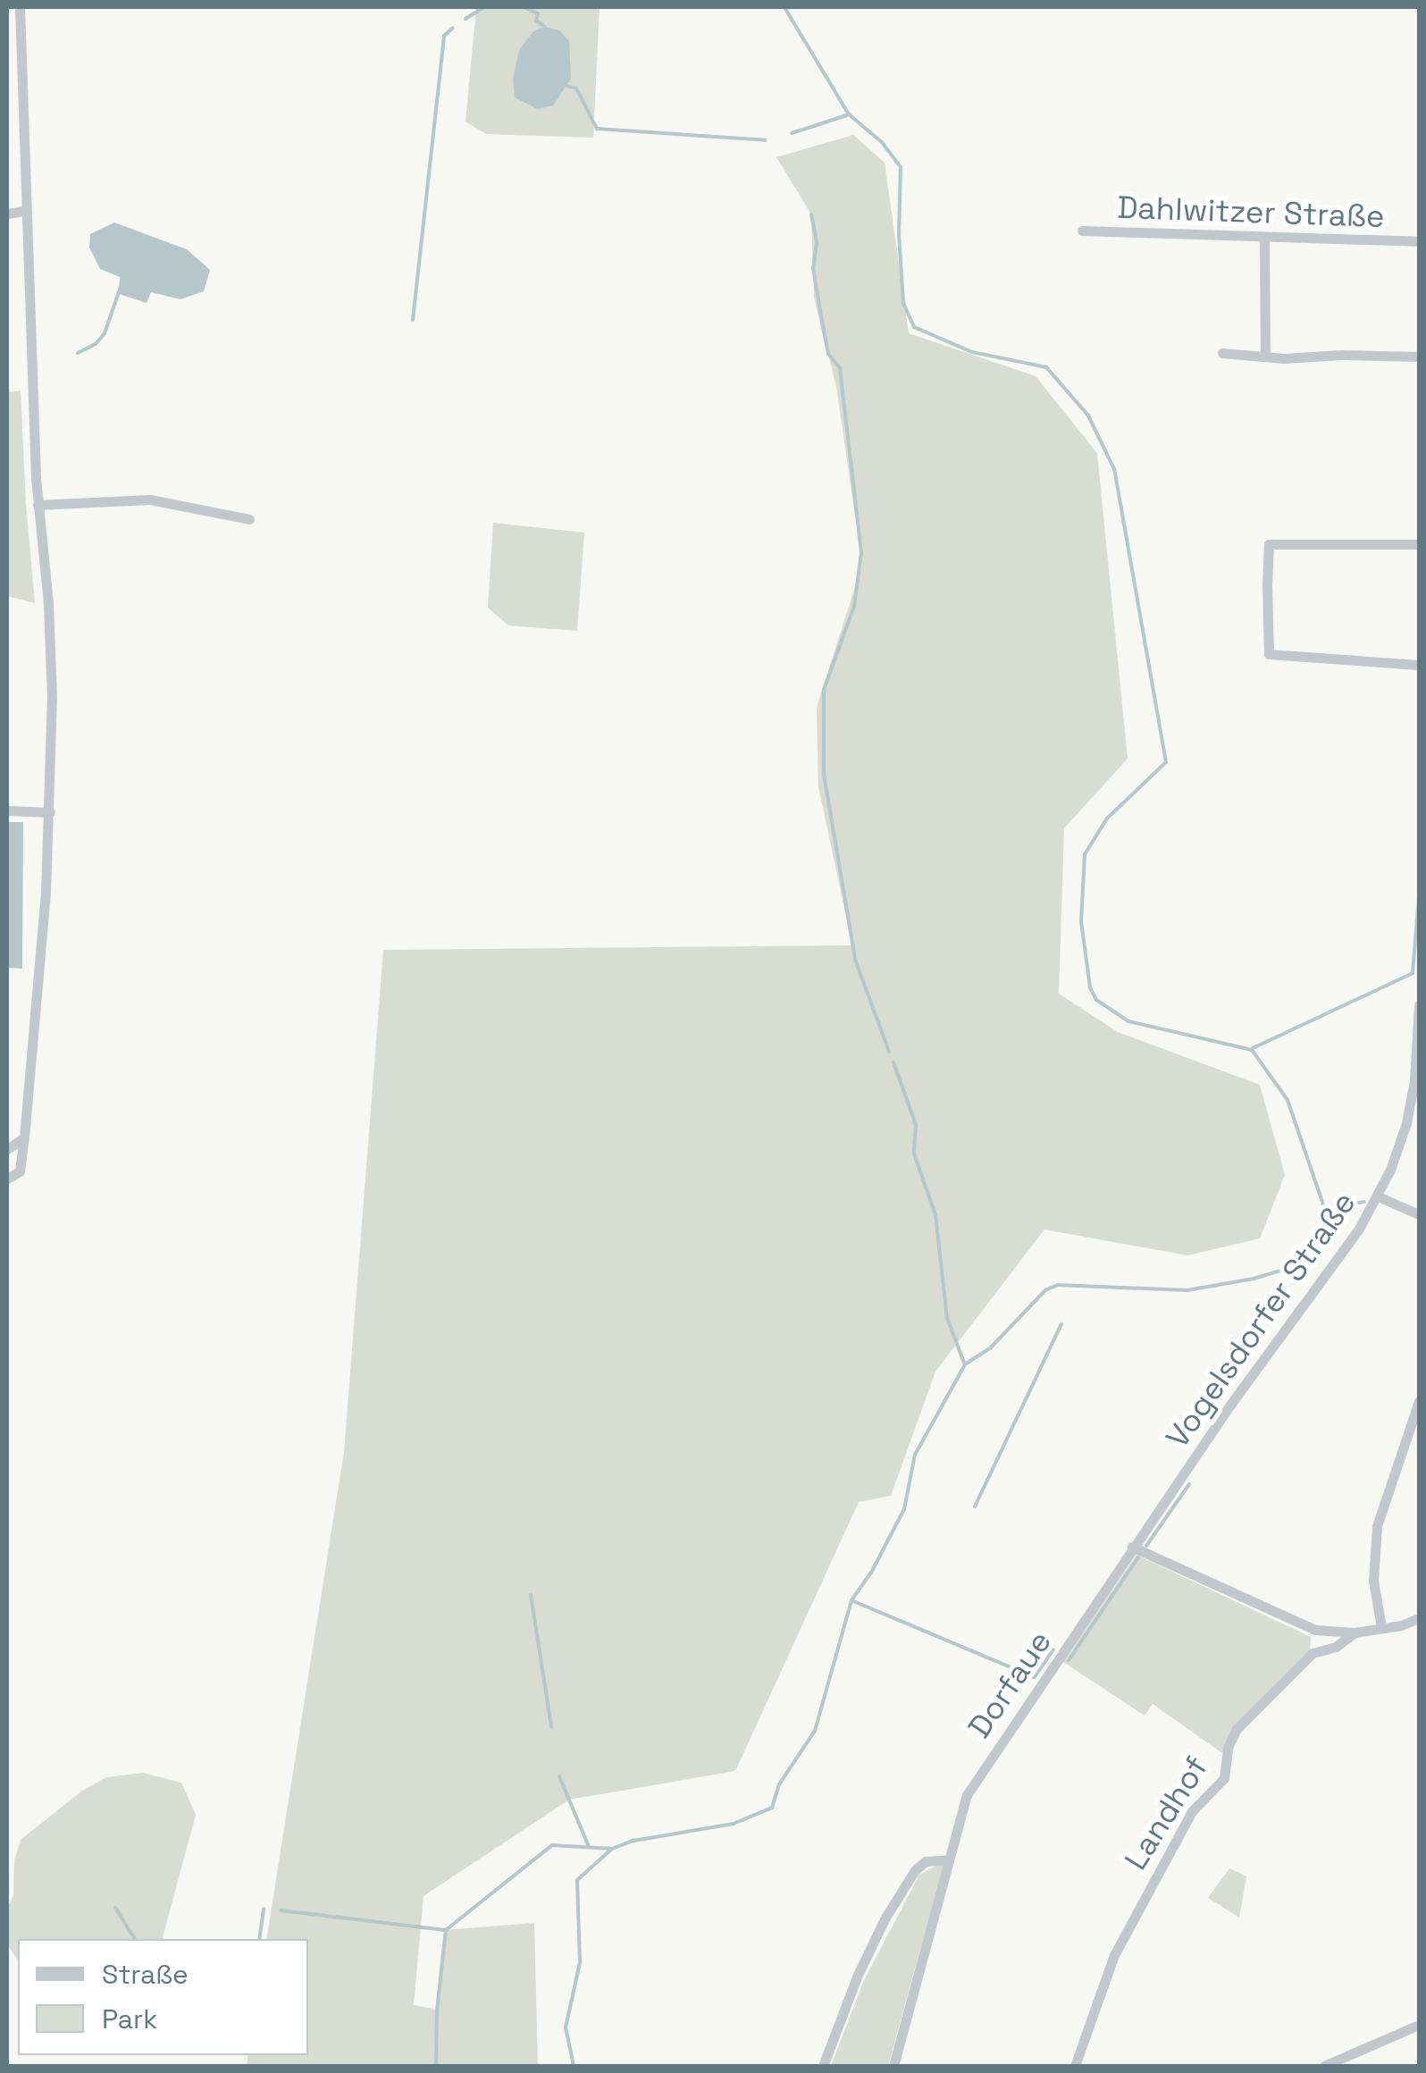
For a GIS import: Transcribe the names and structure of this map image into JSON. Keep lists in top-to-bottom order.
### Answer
{
  "streets": {
    "street": [
      "Dahlwitzer Straße",
      "Vogelsdorfer Straße",
      "Dorfaue",
      "Landhof"
    ]
  },
  "crossings": [
    ["Vogelsdorfer Straße", "Dorfaue"]
  ],
  "legend": ["Straße", "Park"]
}
